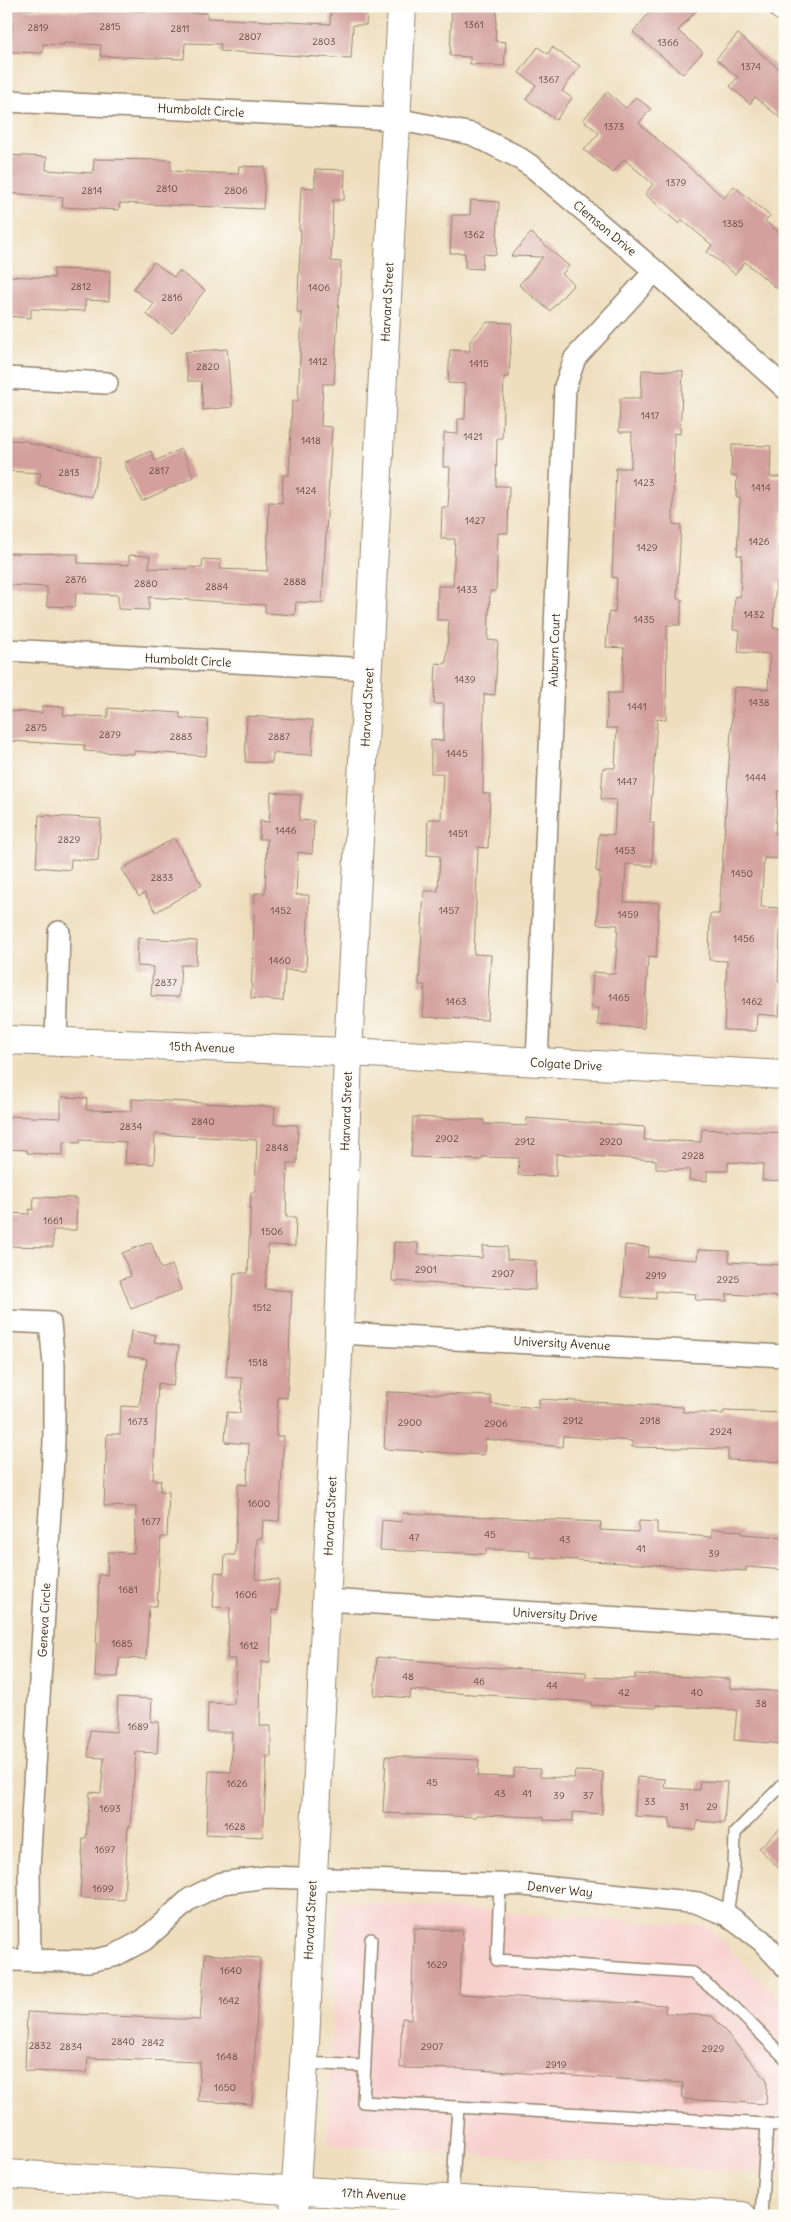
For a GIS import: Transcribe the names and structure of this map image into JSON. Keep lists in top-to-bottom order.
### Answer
{
  "streets": {
    "street": [
      "Humboldt Circle",
      "Clemson Drive",
      "Harvard Street",
      "Auburn Court",
      "15th Avenue",
      "Colgate Drive",
      "University Avenue",
      "University Drive",
      "Geneva Circle",
      "Denver Way",
      "17th Avenue"
    ]
  },
  "crossings": [
    ["Humboldt Circle", "Clemson Drive"],
    ["Humboldt Circle", "Harvard Street"],
    ["Clemson Drive", "Harvard Street"],
    ["Clemson Drive", "Auburn Court"],
    ["Harvard Street", "15th Avenue"],
    ["Harvard Street", "Colgate Drive"],
    ["Harvard Street", "University Avenue"],
    ["Harvard Street", "University Drive"],
    ["Harvard Street", "Denver Way"],
    ["Harvard Street", "17th Avenue"],
    ["Auburn Court", "Colgate Drive"],
    ["15th Avenue", "Colgate Drive"],
    ["Geneva Circle", "Denver Way"]
  ],
  "house_numbers": [
    "1361",
    "2815",
    "2819",
    "2811",
    "2807",
    "2803",
    "1366",
    "1374",
    "1367",
    "1373",
    "1379",
    "2810",
    "2814",
    "2806",
    "1385",
    "1362",
    "2812",
    "1406",
    "2816",
    "1412",
    "1415",
    "2820",
    "1417",
    "1421",
    "1418",
    "2817",
    "2813",
    "1423",
    "1414",
    "1424",
    "1427",
    "1426",
    "1429",
    "2876",
    "2888",
    "2880",
    "2884",
    "1433",
    "1432",
    "1435",
    "1439",
    "1438",
    "1441",
    "2875",
    "2879",
    "2883",
    "2887",
    "1445",
    "1444",
    "1447",
    "1446",
    "1451",
    "2829",
    "1453",
    "1450",
    "2833",
    "1452",
    "1457",
    "1459",
    "1456",
    "1460",
    "2837",
    "1465",
    "1463",
    "1462",
    "2840",
    "2834",
    "2902",
    "2912",
    "2920",
    "2848",
    "2928",
    "1661",
    "1506",
    "2901",
    "2907",
    "2919",
    "2925",
    "1512",
    "1518",
    "2912",
    "2918",
    "1673",
    "2900",
    "2906",
    "2924",
    "1600",
    "1677",
    "45",
    "47",
    "43",
    "41",
    "39",
    "1681",
    "1606",
    "1685",
    "1612",
    "48",
    "46",
    "44",
    "42",
    "40",
    "38",
    "1689",
    "45",
    "1626",
    "43",
    "41",
    "39",
    "37",
    "33",
    "31",
    "29",
    "1693",
    "1628",
    "1697",
    "1699",
    "1629",
    "1640",
    "1642",
    "2840",
    "2842",
    "2832",
    "2834",
    "2907",
    "2929",
    "1648",
    "2919",
    "1650"
  ]
}
